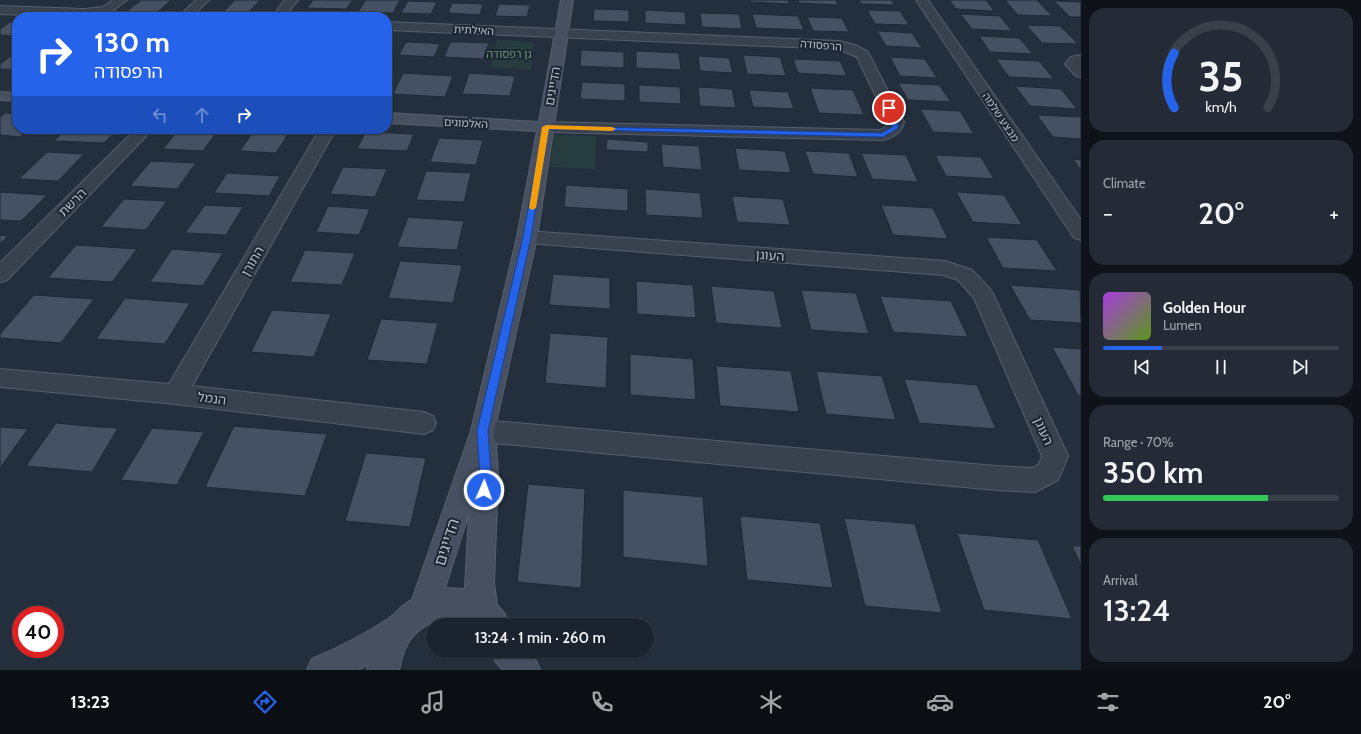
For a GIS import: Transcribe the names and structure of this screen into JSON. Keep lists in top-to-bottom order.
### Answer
{
  "streets": {
    "street": [
      "האילתית",
      "הרפסודה",
      "הדייגים",
      "מבצע שלמה",
      "האלמוגים",
      "הרשת",
      "העוגן",
      "התורן",
      "הנמל"
    ]
  },
  "crossings": [
    ["האילתית", "הרפסודה"],
    ["האילתית", "הדייגים"],
    ["הרפסודה", "הדייגים"],
    ["הרפסודה", "האלמוגים"],
    ["הדייגים", "האלמוגים"],
    ["הדייגים", "העוגן"],
    ["התורן", "הנמל"]
  ],
  "parks": ["גן רפסודה"],
  "page": {
    "turn": ["130 m", "הרפסודה"],
    "tile": [
      "Climate",
      ["Range · 70%", "350 km"],
      ["Arrival", "13:24"]
    ],
    "heat": ["−", "20°", "+"],
    "song": ["Golden Hour", "Lumen"],
    "limit": "40",
    "trip": "13:24 · 1 min · 260 m",
    "tabs": ["13:23", "20°"],
    "gauge": ["35", "km/h"]
  }
}
